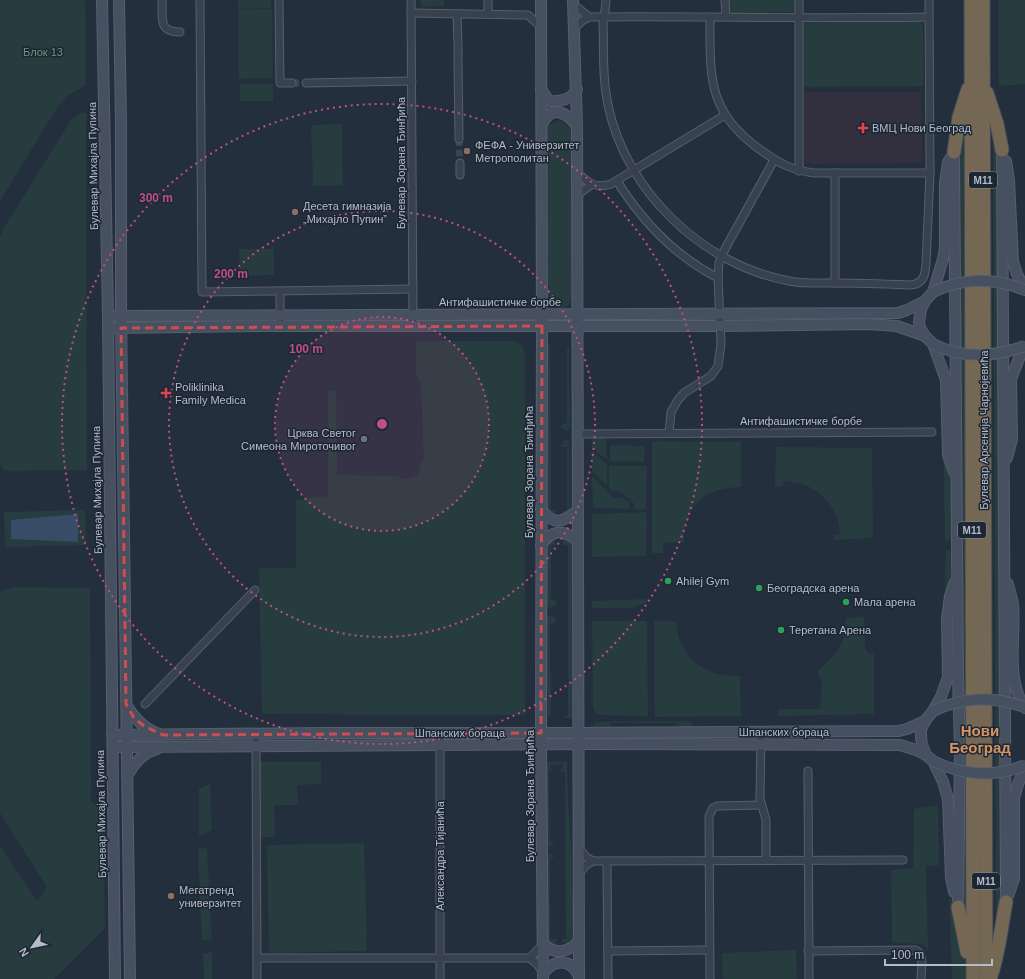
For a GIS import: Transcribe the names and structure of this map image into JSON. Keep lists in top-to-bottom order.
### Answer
{
  "streets": {
    "highway": ["M11", "Булевар Арсенија Чарнојевића"],
    "street": [
      "Булевар Зорана Ђинђића",
      "Булевар Михајла Пупина",
      "Антифашистичке борбе",
      "Шпанских бораца",
      "Александра Тијанића"
    ]
  },
  "crossings": [
    ["Булевар Зорана Ђинђића", "Антифашистичке борбе"],
    ["Булевар Зорана Ђинђића", "Шпанских бораца"],
    ["Булевар Михајла Пупина", "Антифашистичке борбе"],
    ["Булевар Михајла Пупина", "Шпанских бораца"],
    ["Шпанских бораца", "Александра Тијанића"]
  ],
  "districts": ["Нови Београд"],
  "parks": ["Блок 13"],
  "places": {
    "health": ["ВМЦ Нови Београд", "Poliklinika Family Medica"],
    "other": [
      "ФЕФА - Универзитет Метрополитан",
      "Десета гимназија „Михајло Пупин”",
      "Црква Светог Симеона Мироточивог",
      "Ahilej Gym",
      "Београдска арена",
      "Мала арена",
      "Теретана Арена",
      "Мегатренд универзитет"
    ]
  },
  "scale_bar": "100 m",
  "north": "bottom left",
  "rings": ["300 m", "200 m", "100 m"]
}
